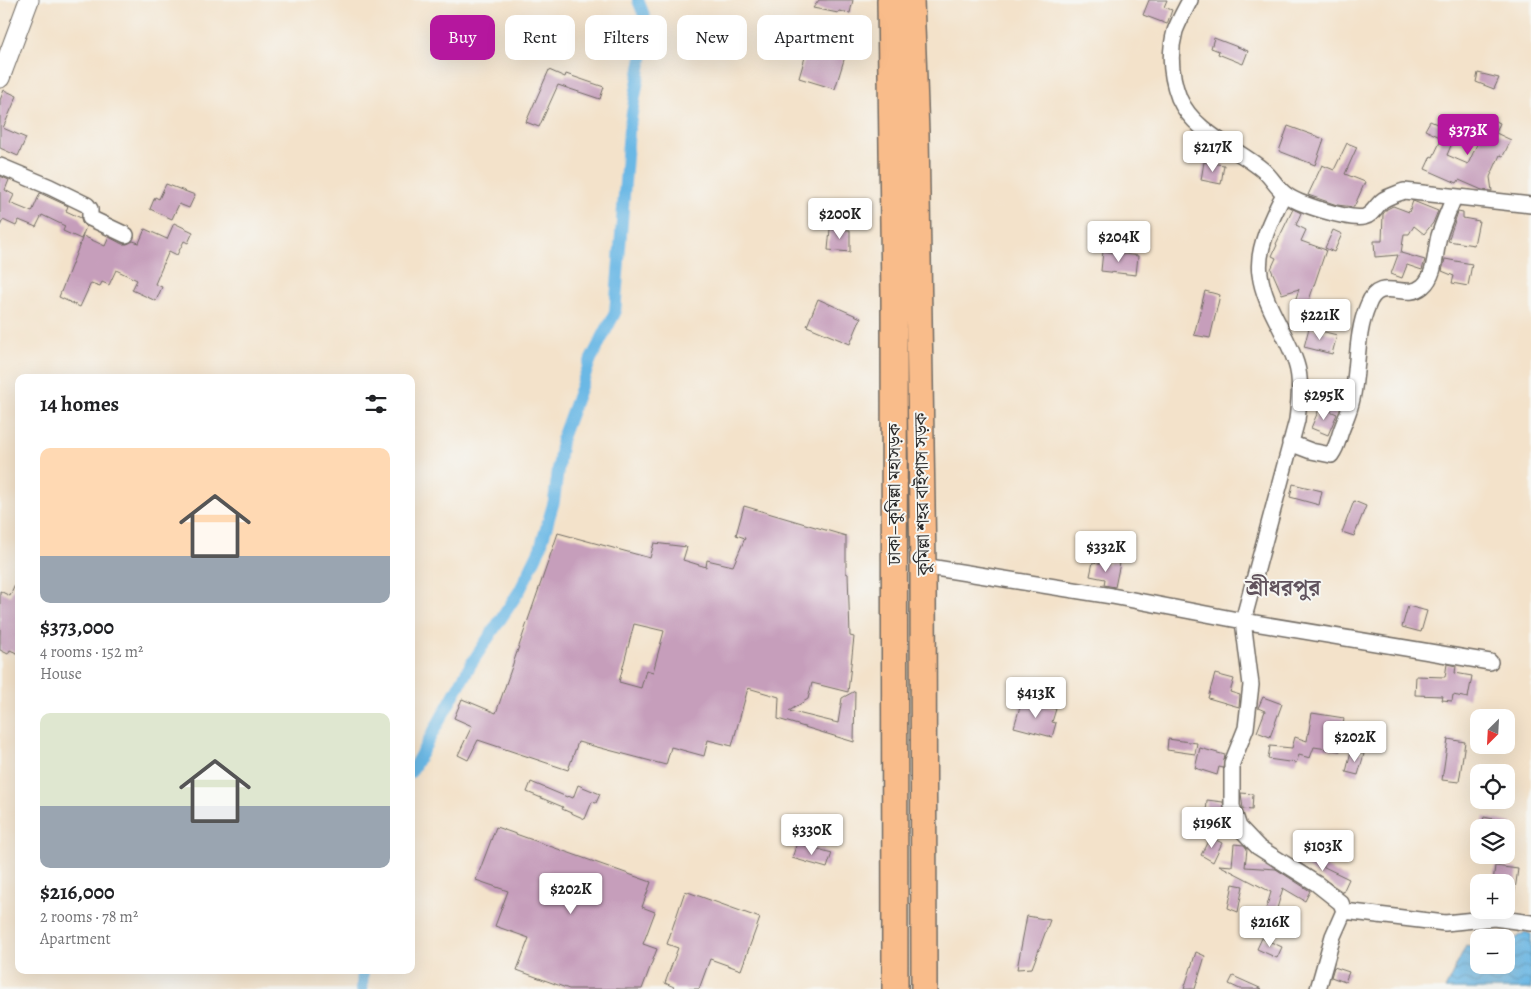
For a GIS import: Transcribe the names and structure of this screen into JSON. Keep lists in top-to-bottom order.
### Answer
{
  "streets": {
    "highway": ["ঢাকা–কুমিল্লা মহাসড়ক", "কুমিল্লা শহর বাইপাস সড়ক"]
  },
  "crossings": [
    ["ঢাকা–কুমিল্লা মহাসড়ক", "কুমিল্লা শহর বাইপাস সড়ক"]
  ],
  "districts": ["শ্রীধরপুর"],
  "north": "bottom left",
  "page": {
    "chip": [
      "Buy",
      "Rent",
      "Filters",
      "New",
      "Apartment"
    ],
    "price": [
      "$373K",
      "$217K",
      "$200K",
      "$204K",
      "$221K",
      "$295K",
      "$332K",
      "$413K",
      "$202K",
      "$196K",
      "$330K",
      "$103K",
      "$202K",
      "$216K"
    ],
    "heading": "14 homes",
    "list": [
      {
        "name": "$373,000",
        "note": "4 rooms · 152 m² · House"
      },
      {
        "name": "$216,000",
        "note": "2 rooms · 78 m² · Apartment"
      }
    ],
    "map_buttons": ["+", "−"]
  }
}
